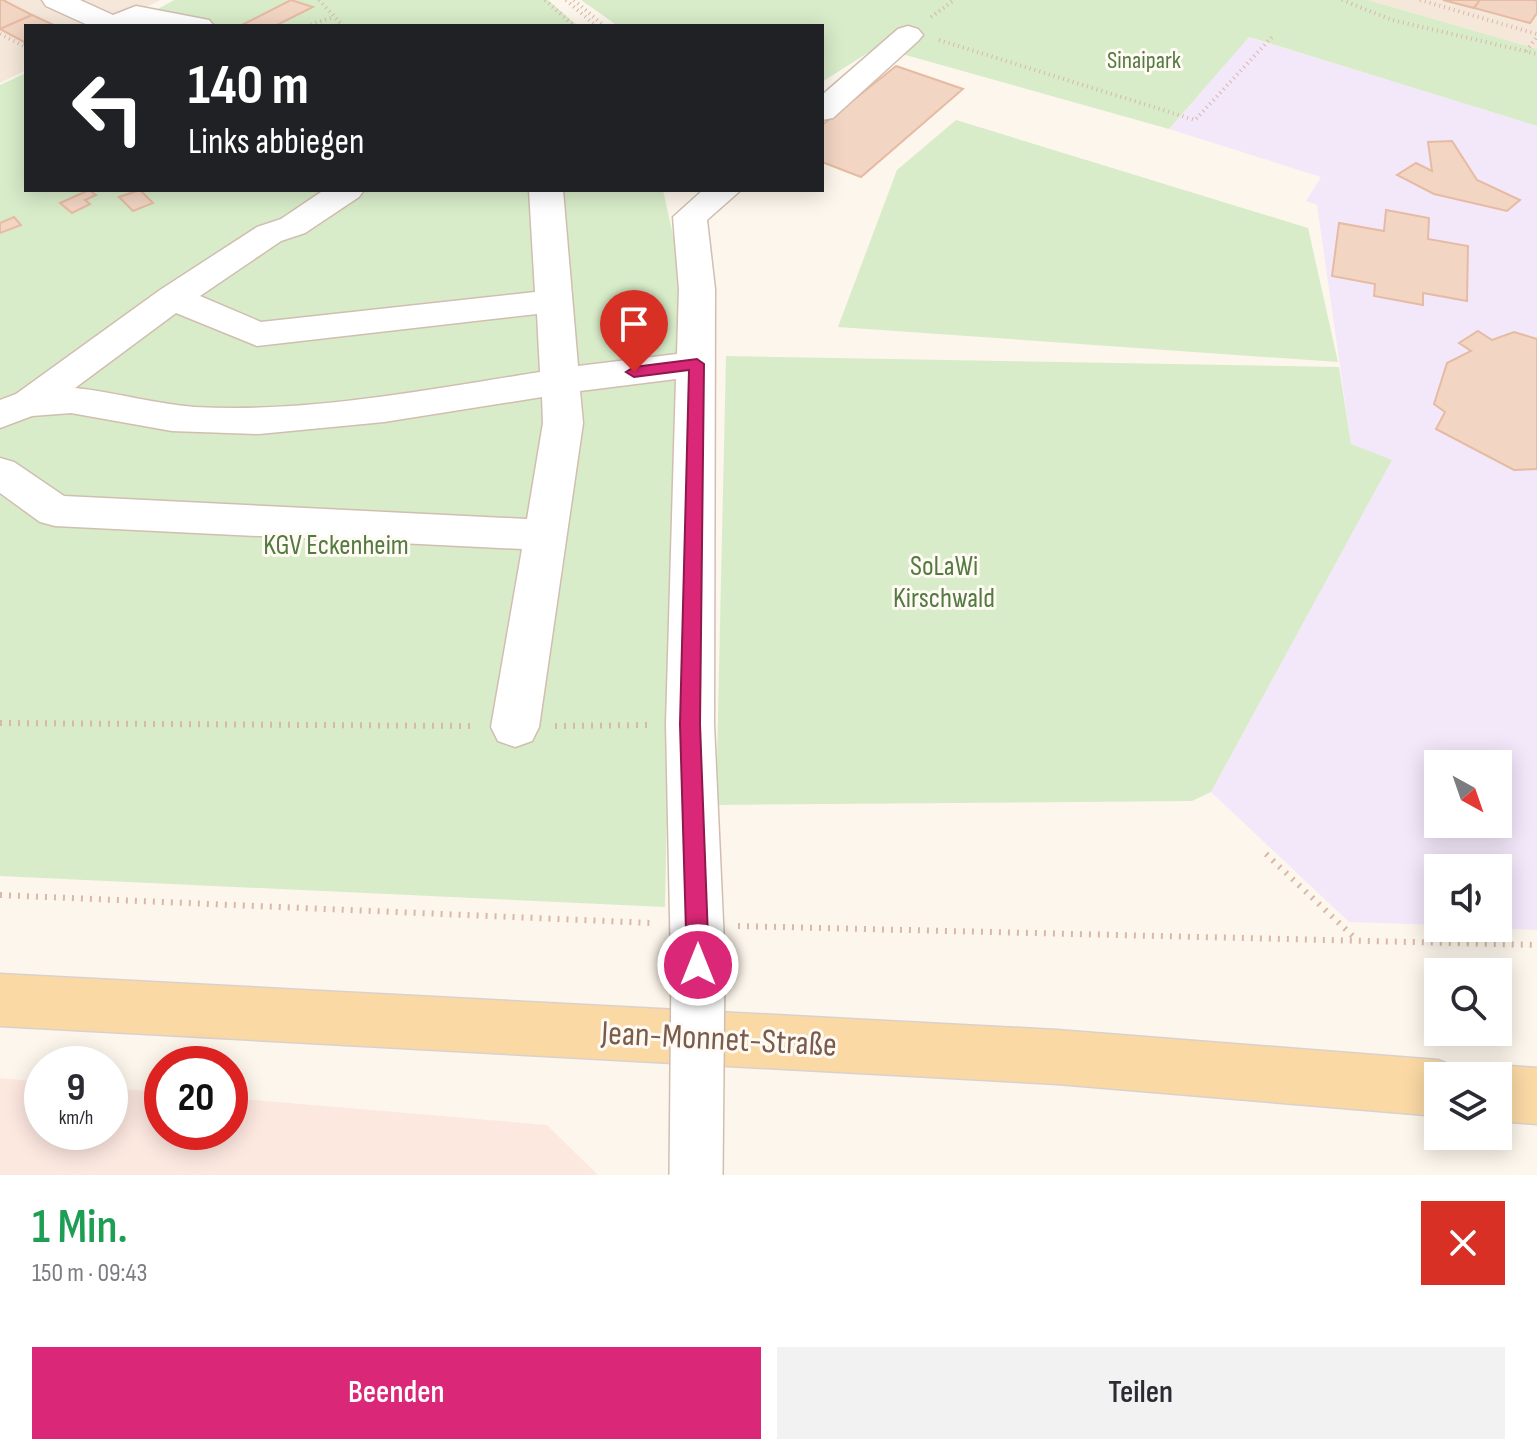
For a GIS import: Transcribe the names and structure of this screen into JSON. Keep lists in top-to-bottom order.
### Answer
{
  "streets": {
    "main road": ["Jean-Monnet-Straße"]
  },
  "parks": ["Sinaipark", "KGV Eckenheim", "SoLaWi Kirschwald"],
  "north": "bottom right",
  "page": {
    "turn": ["140 m", "Links abbiegen"],
    "speed": "9 km/h",
    "limit": "20",
    "heading": ["1 Min.", "150 m · 09:43"],
    "buttons": ["Beenden", "Teilen"]
  }
}
